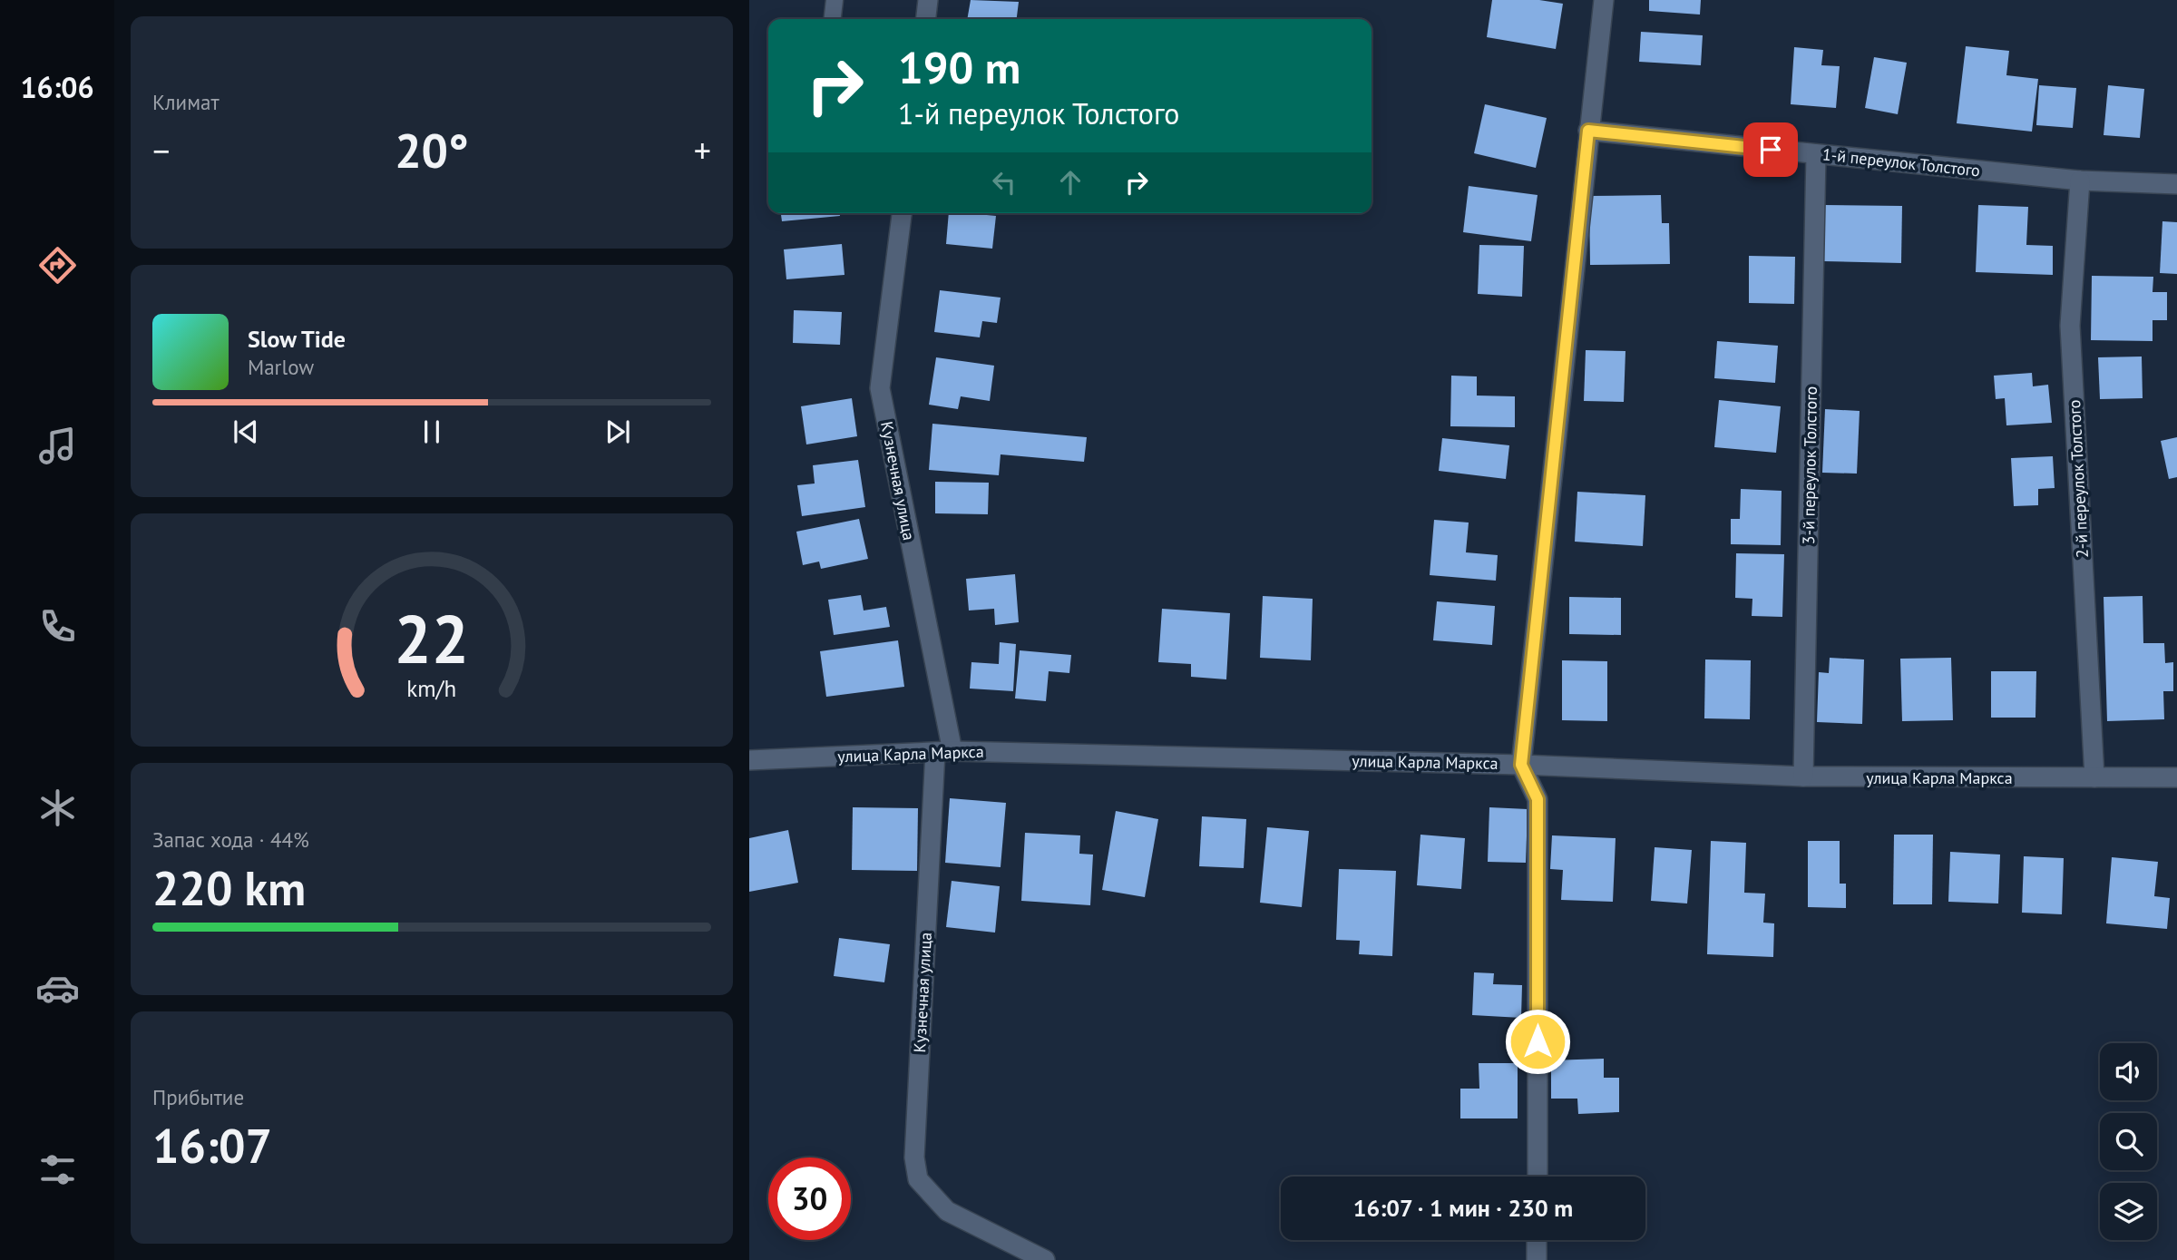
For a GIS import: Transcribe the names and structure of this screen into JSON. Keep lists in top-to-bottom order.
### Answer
{
  "streets": {
    "street": [
      "1-й переулок Толстого",
      "3-й переулок Толстого",
      "2-й переулок Толстого",
      "Кузнечная улица",
      "улица Карла Маркса"
    ]
  },
  "crossings": [
    ["1-й переулок Толстого", "3-й переулок Толстого"],
    ["1-й переулок Толстого", "2-й переулок Толстого"],
    ["3-й переулок Толстого", "улица Карла Маркса"],
    ["2-й переулок Толстого", "улица Карла Маркса"],
    ["Кузнечная улица", "улица Карла Маркса"]
  ],
  "page": {
    "tabs": "16:06",
    "tile": [
      "Климат",
      ["Запас хода · 44%", "220 km"],
      ["Прибытие", "16:07"]
    ],
    "turn": ["190 m", "1-й переулок Толстого"],
    "heat": ["−", "20°", "+"],
    "song": ["Slow Tide", "Marlow"],
    "limit": "30",
    "trip": "16:07 · 1 мин · 230 m",
    "gauge": ["22", "km/h"]
  }
}
